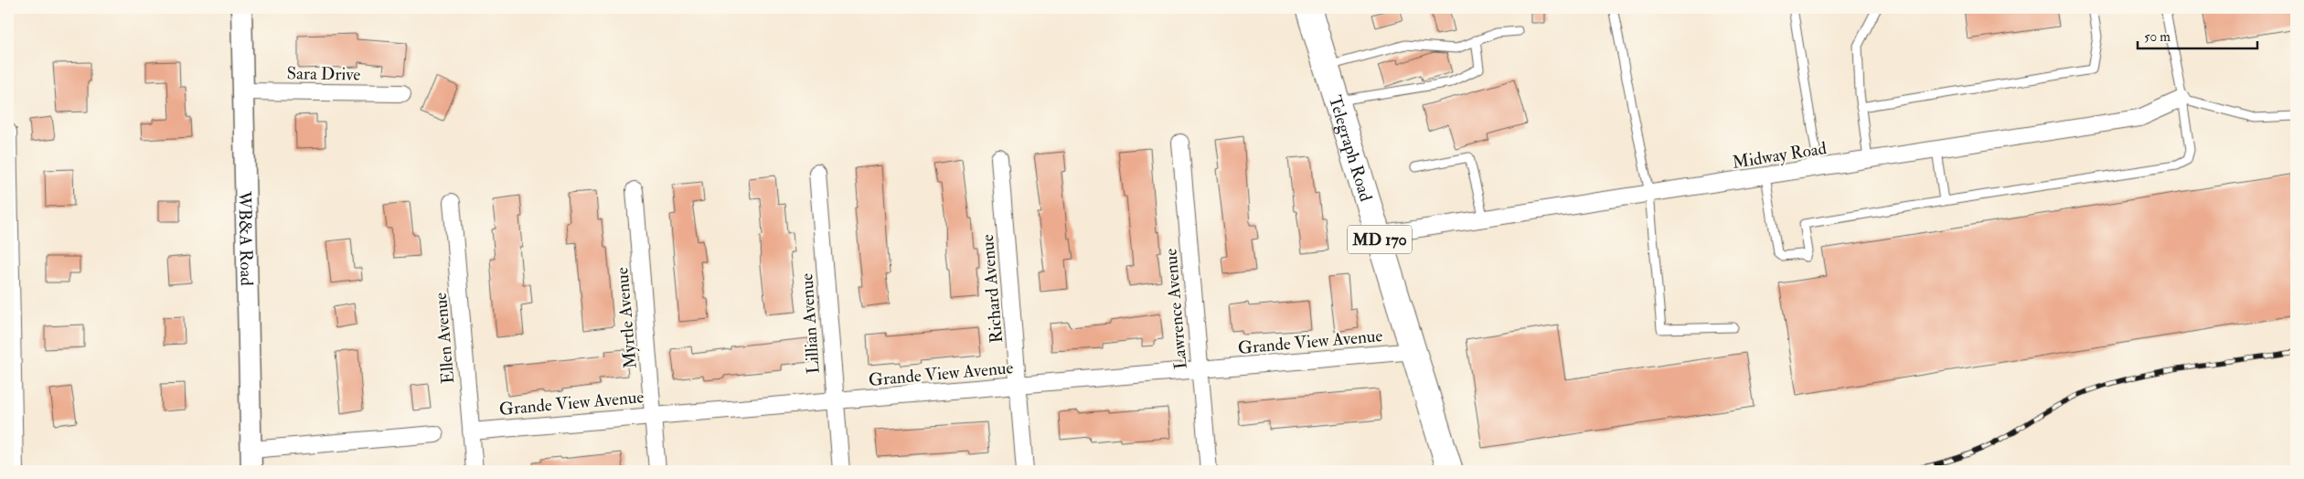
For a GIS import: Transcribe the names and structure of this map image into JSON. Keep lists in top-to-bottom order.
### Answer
{
  "streets": {
    "main road": ["Telegraph Road", "MD 170"],
    "street": [
      "Sara Drive",
      "Midway Road",
      "WB&A Road",
      "Richard Avenue",
      "Lawrence Avenue",
      "Myrtle Avenue",
      "Lillian Avenue",
      "Ellen Avenue",
      "Grande View Avenue"
    ]
  },
  "crossings": [
    ["Sara Drive", "WB&A Road"],
    ["Telegraph Road", "Midway Road"],
    ["Telegraph Road", "Grande View Avenue"],
    ["Richard Avenue", "Grande View Avenue"],
    ["Lawrence Avenue", "Grande View Avenue"],
    ["Myrtle Avenue", "Grande View Avenue"],
    ["Lillian Avenue", "Grande View Avenue"],
    ["Ellen Avenue", "Grande View Avenue"]
  ],
  "scale_bar": "50 m"
}
